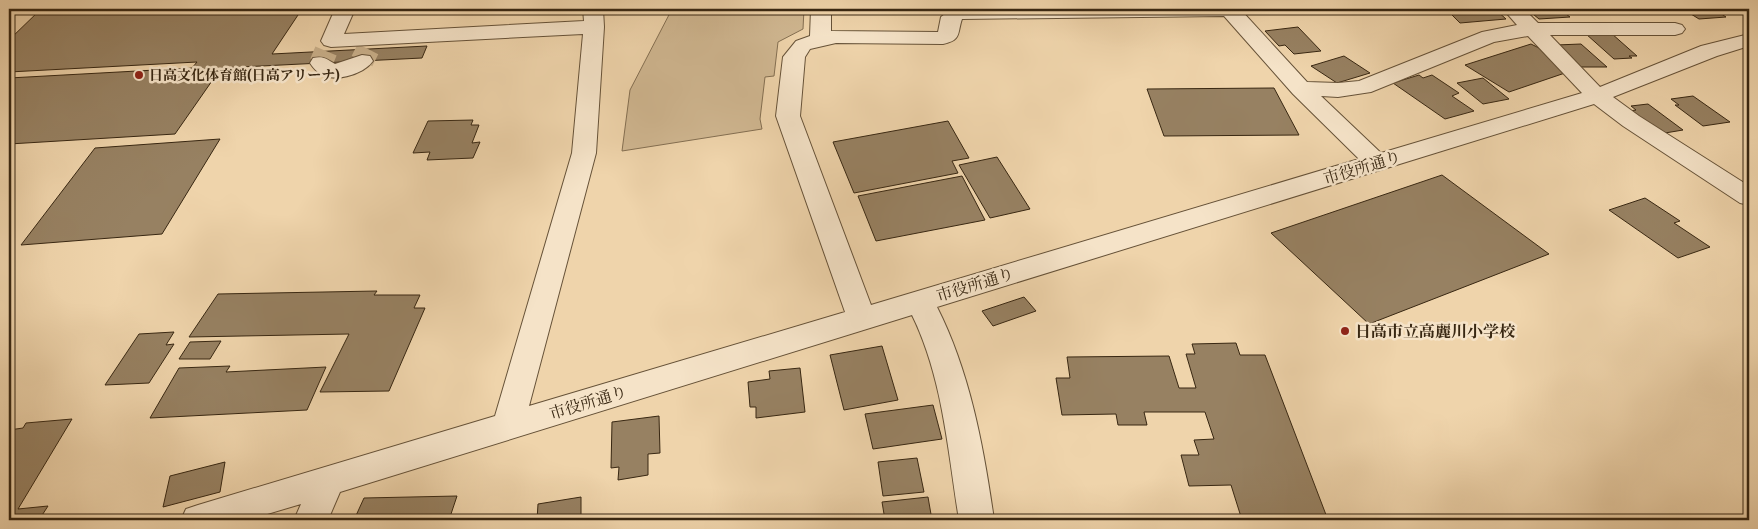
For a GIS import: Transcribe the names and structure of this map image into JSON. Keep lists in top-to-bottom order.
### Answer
{
  "streets": {
    "street": ["市役所通り"]
  },
  "places": ["日高文化体育館(日高アリーナ)", "日高市立高麗川小学校"]
}
